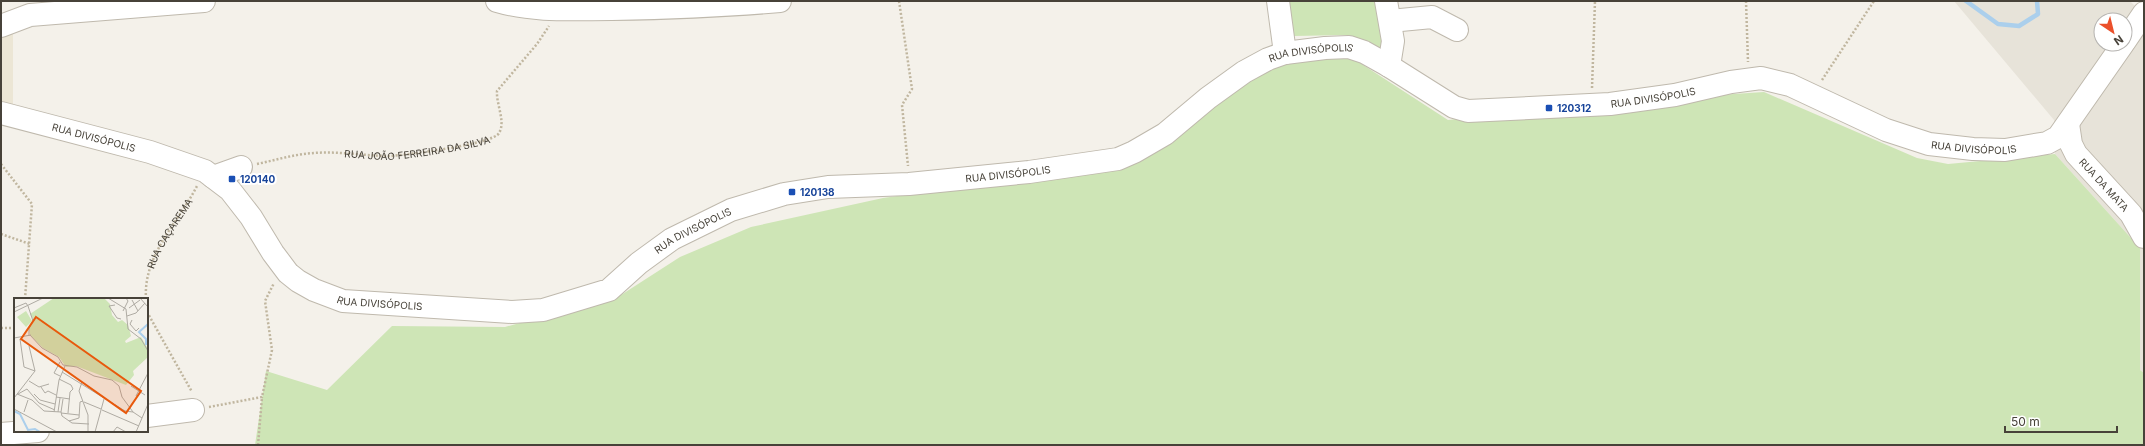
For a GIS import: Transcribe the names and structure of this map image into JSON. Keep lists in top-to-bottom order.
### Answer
{
  "streets": {
    "street": ["RUA DIVISÓPOLIS", "RUA DA MATA"],
    "path": ["RUA JOÃO FERREIRA DA SILVA", "RUA CAÇAREMA"]
  },
  "crossings": [
    ["RUA DIVISÓPOLIS", "RUA DA MATA"],
    ["RUA DIVISÓPOLIS", "RUA CAÇAREMA"]
  ],
  "places": {
    "transit": ["120312", "120140", "120138"]
  },
  "scale_bar": "50 m",
  "north": "bottom right"
}
